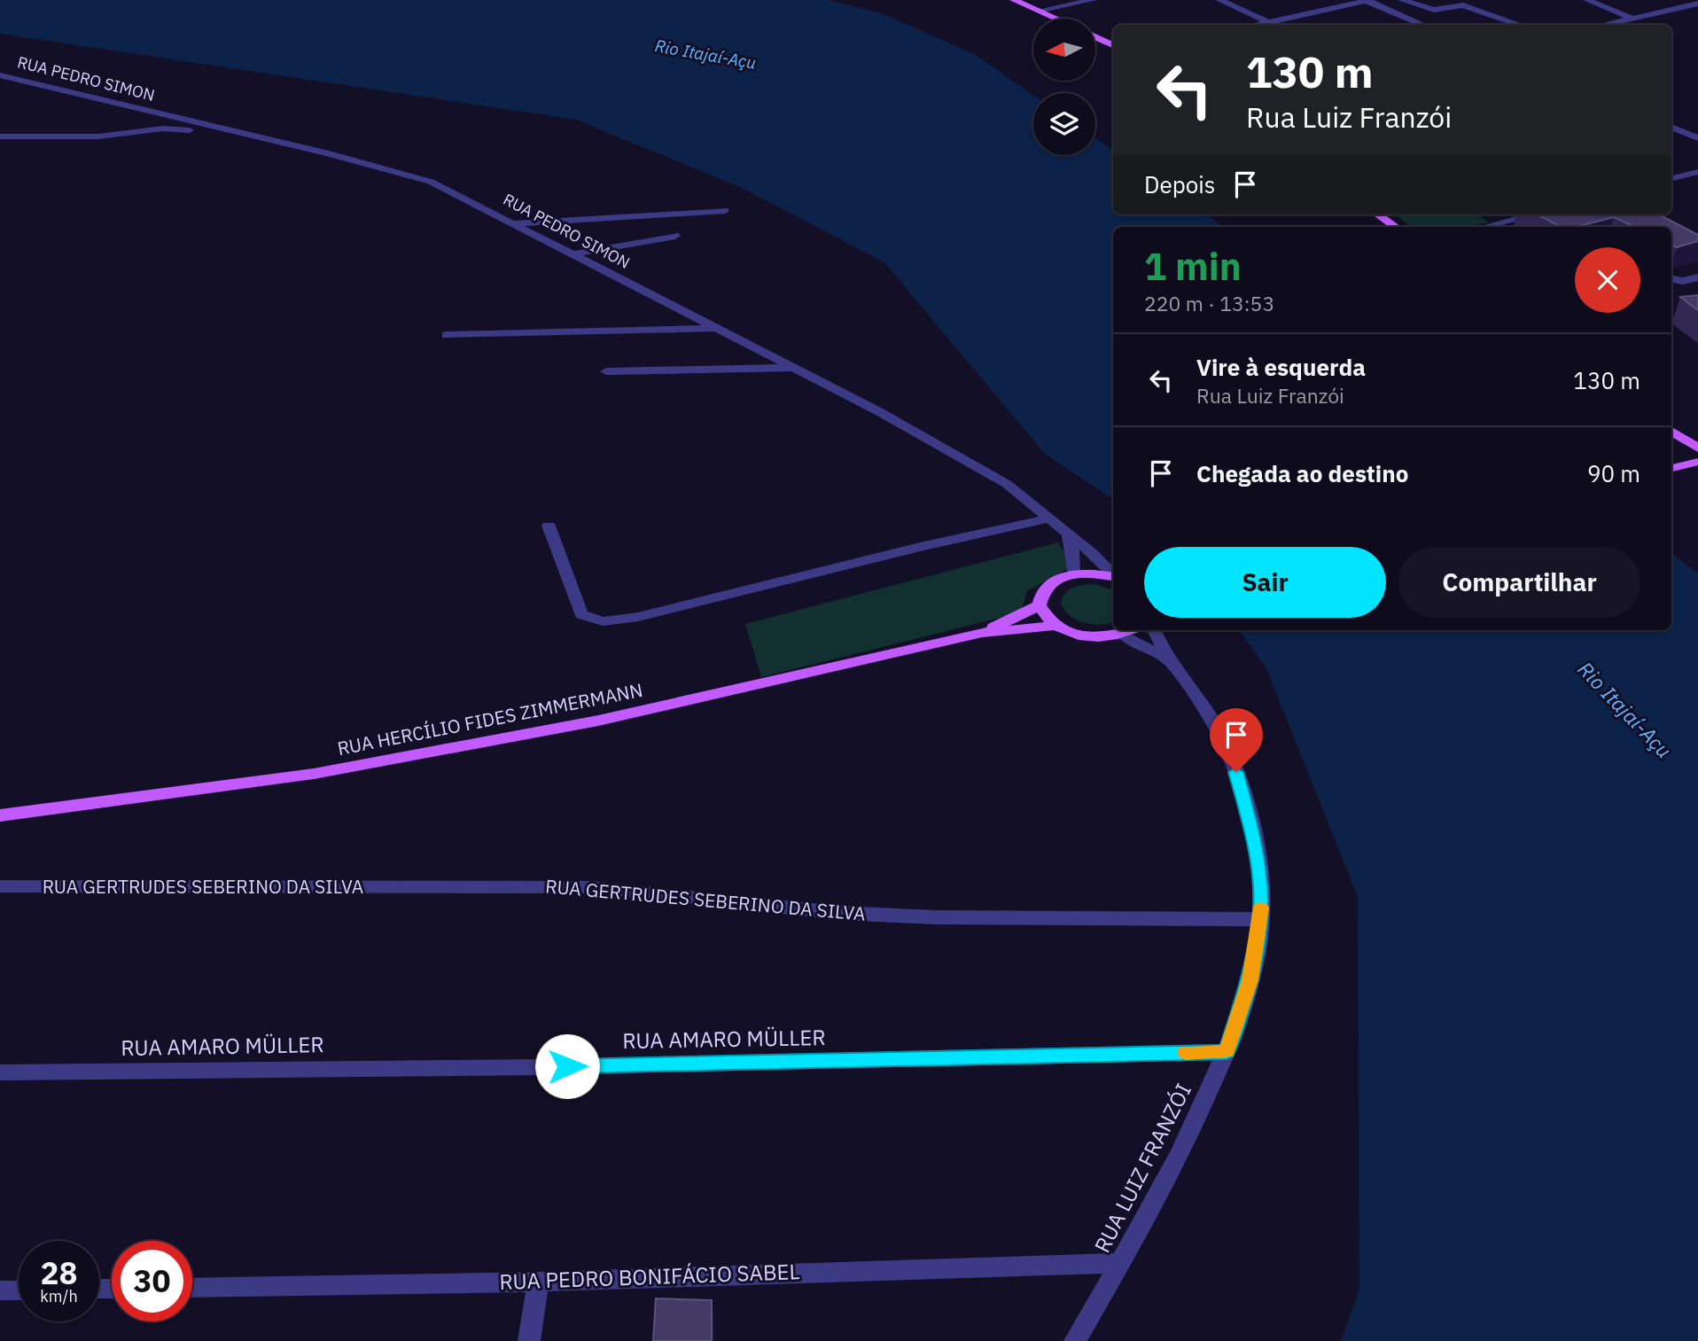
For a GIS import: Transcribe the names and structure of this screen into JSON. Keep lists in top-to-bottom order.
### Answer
{
  "streets": {
    "main road": ["RUA HERCÍLIO FIDES ZIMMERMANN"],
    "street": [
      "RUA PEDRO SIMON",
      "RUA GERTRUDES SEBERINO DA SILVA",
      "RUA AMARO MÜLLER",
      "RUA LUIZ FRANZÓI",
      "RUA PEDRO BONIFÁCIO SABEL"
    ]
  },
  "crossings": [
    ["RUA GERTRUDES SEBERINO DA SILVA", "RUA LUIZ FRANZÓI"],
    ["RUA AMARO MÜLLER", "RUA LUIZ FRANZÓI"],
    ["RUA LUIZ FRANZÓI", "RUA PEDRO BONIFÁCIO SABEL"]
  ],
  "water": ["Rio Itajaí-Açu"],
  "north": "left",
  "page": {
    "turn": ["130 m", "Rua Luiz Franzói"],
    "then": "Depois",
    "heading": ["1 min", "220 m · 13:53"],
    "list": [
      {
        "name": "Vire à esquerda",
        "note": "Rua Luiz Franzói",
        "value": "130 m"
      },
      {
        "name": "Chegada ao destino",
        "value": "90 m"
      }
    ],
    "buttons": ["Sair", "Compartilhar"],
    "speed": "28 km/h",
    "limit": "30"
  }
}
